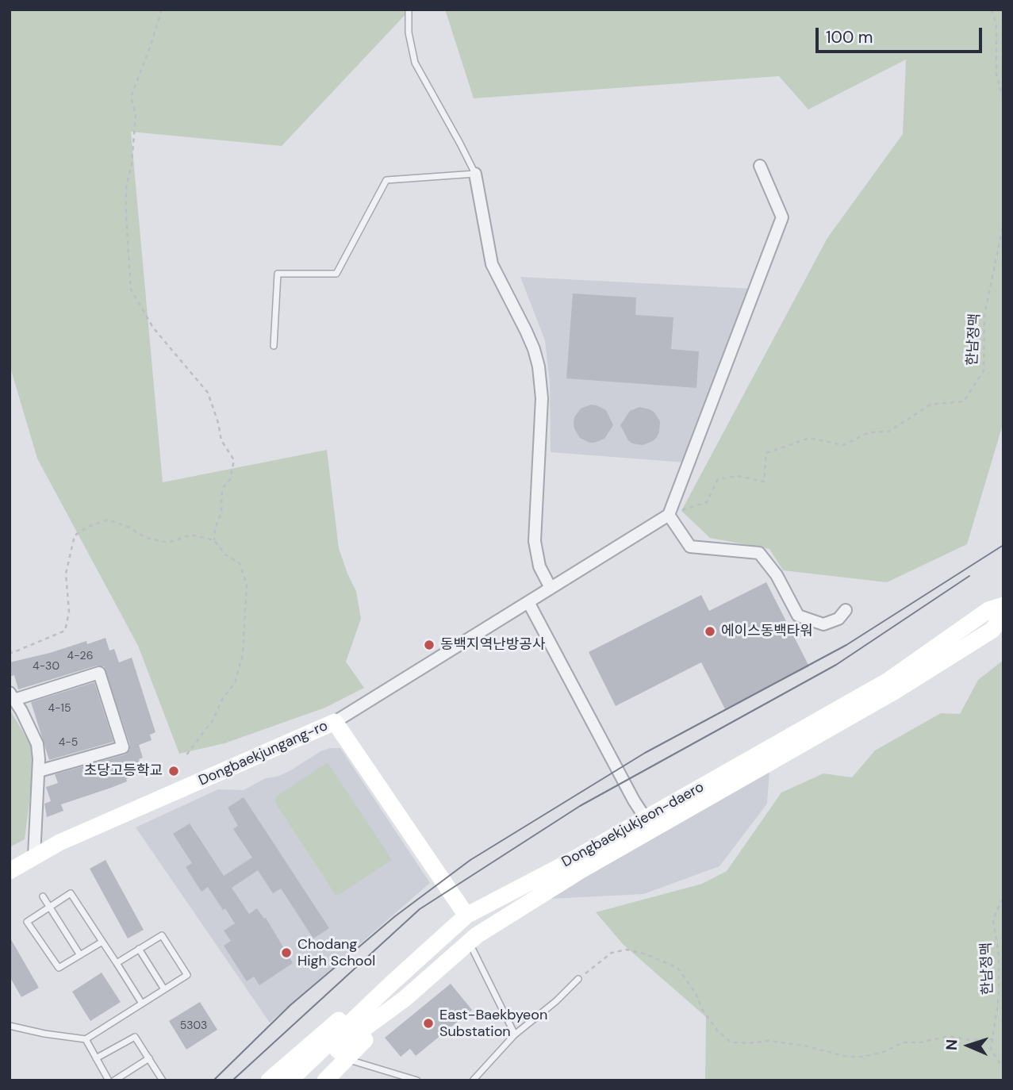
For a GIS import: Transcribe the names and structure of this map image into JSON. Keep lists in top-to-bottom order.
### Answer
{
  "streets": {
    "main road": ["Dongbaekjungang-ro", "Dongbaekjukjeon-daero"],
    "path": ["한남정맥"]
  },
  "crossings": [
    ["Dongbaekjungang-ro", "Dongbaekjukjeon-daero"]
  ],
  "places": [
    "에이스동백타워",
    "동백지역난방공사",
    "초당고등학교",
    "Chodang High School",
    "East-Baekbyeon Substation"
  ],
  "house_numbers": [
    "4-26",
    "4-30",
    "4-15",
    "4-5",
    "5303"
  ],
  "scale_bar": "100 m",
  "north": "left"
}
